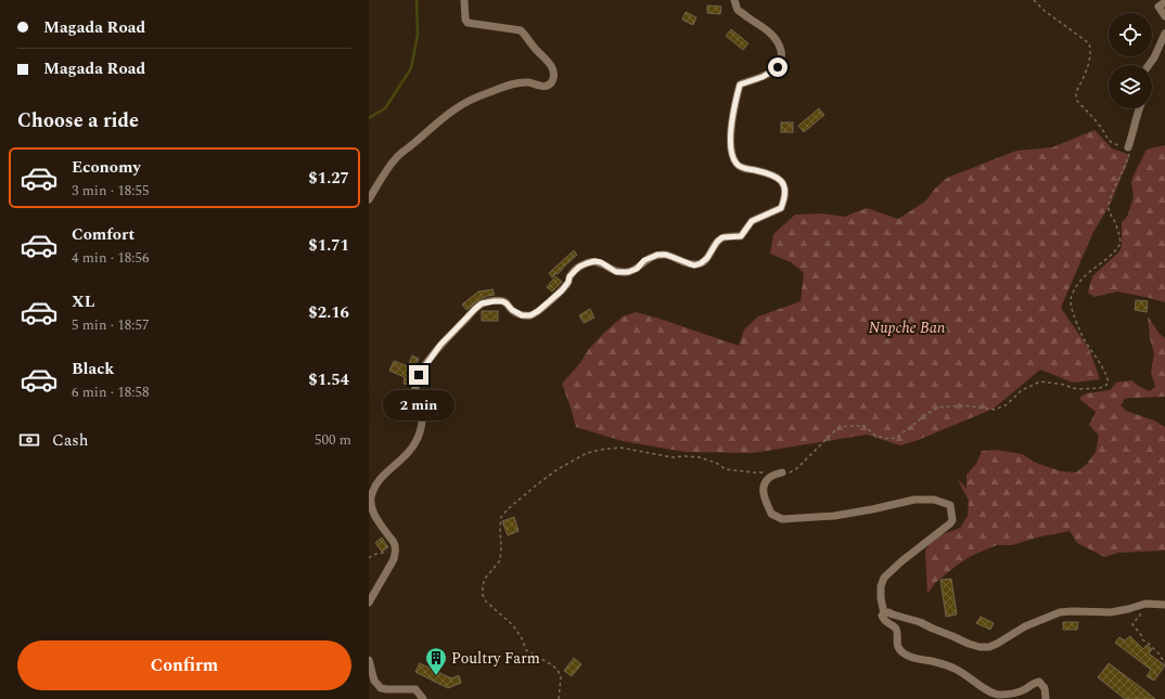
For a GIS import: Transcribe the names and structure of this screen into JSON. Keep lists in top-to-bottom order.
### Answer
{
  "parks": ["Nupche Ban"],
  "places": {
    "building": ["Poultry Farm"]
  },
  "page": {
    "banner": ["Magada Road", "Magada Road"],
    "heading": "Choose a ride",
    "list": [
      {
        "name": "Economy",
        "note": "3 min · 18:55",
        "value": "$1.27"
      },
      {
        "name": "Comfort",
        "note": "4 min · 18:56",
        "value": "$1.71"
      },
      {
        "name": "XL",
        "note": "5 min · 18:57",
        "value": "$2.16"
      },
      {
        "name": "Black",
        "note": "6 min · 18:58",
        "value": "$1.54"
      }
    ],
    "bubble": "2 min",
    "pay": ["Cash", "500 m"],
    "buttons": "Confirm"
  }
}
